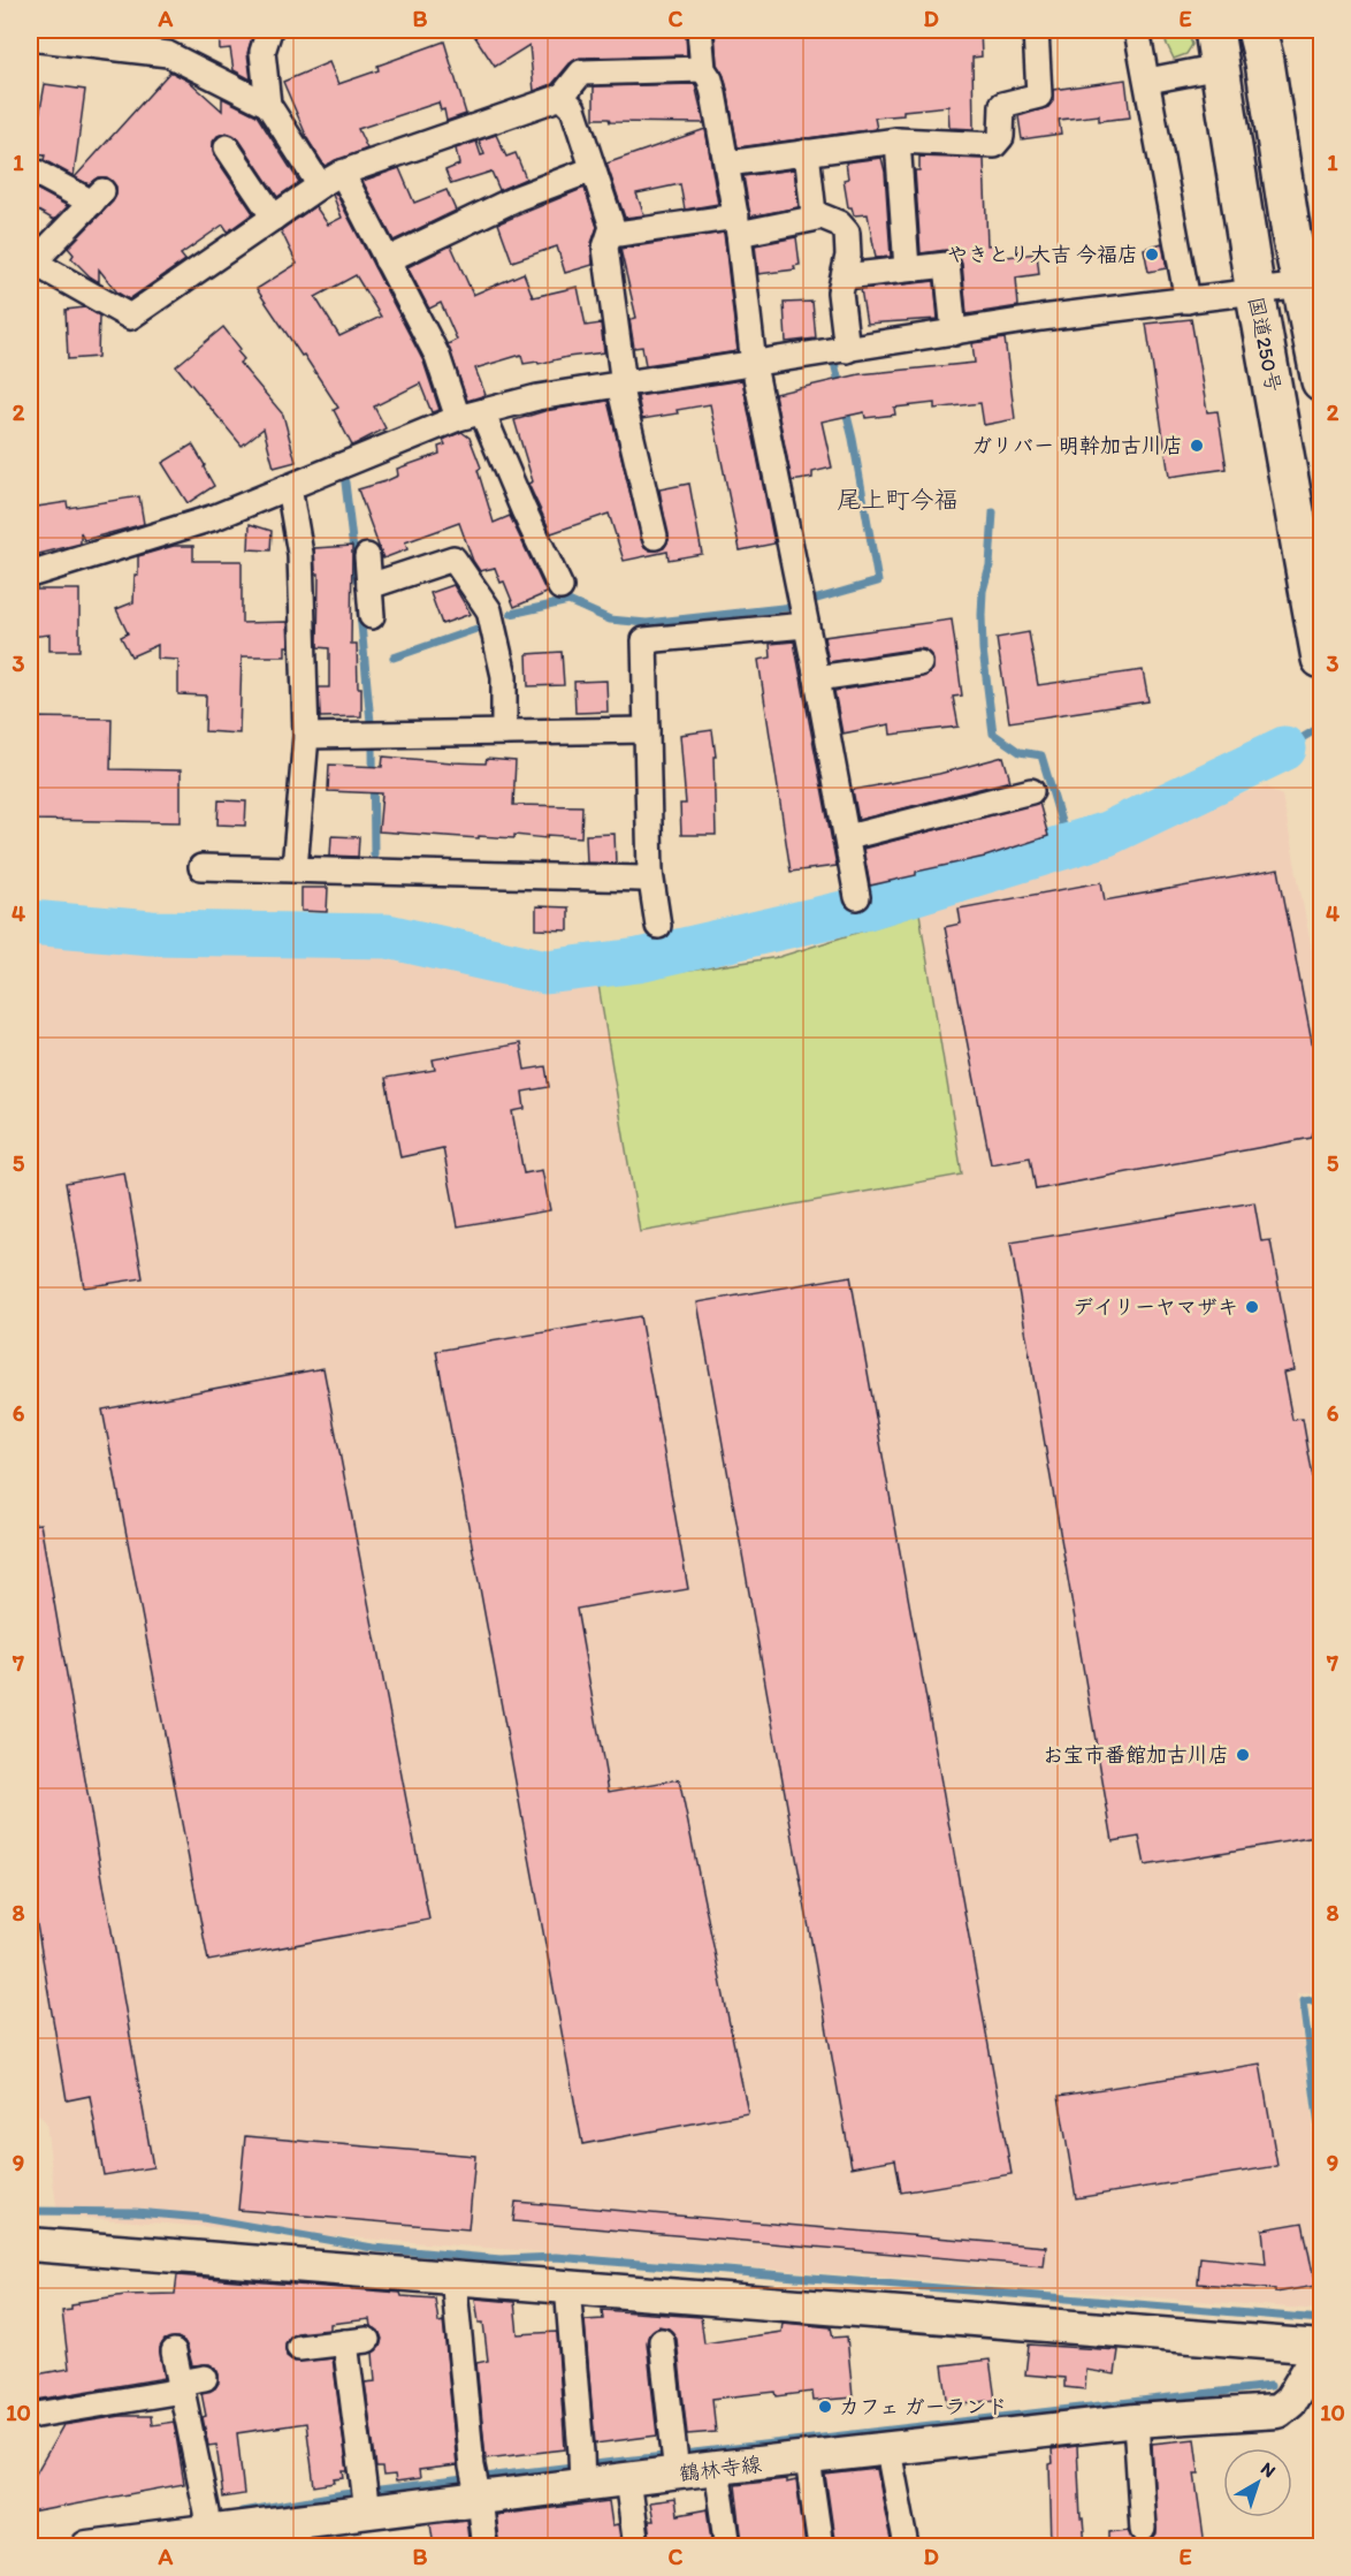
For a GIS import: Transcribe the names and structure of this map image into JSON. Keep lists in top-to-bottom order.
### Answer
{
  "streets": {
    "highway": ["国道250号"],
    "street": ["鶴林寺線"]
  },
  "districts": ["尾上町今福"],
  "places": [
    "やきとり大吉 今福店",
    "ガリバー 明幹加古川店",
    "デイリーヤマザキ",
    "お宝市番館加古川店",
    "カフェ ガーランド"
  ],
  "north": "top right",
  "grid": {
    "columns": [
      "A",
      "B",
      "C",
      "D",
      "E"
    ],
    "rows": [
      "1",
      "2",
      "3",
      "4",
      "5",
      "6",
      "7",
      "8",
      "9",
      "10"
    ]
  }
}
